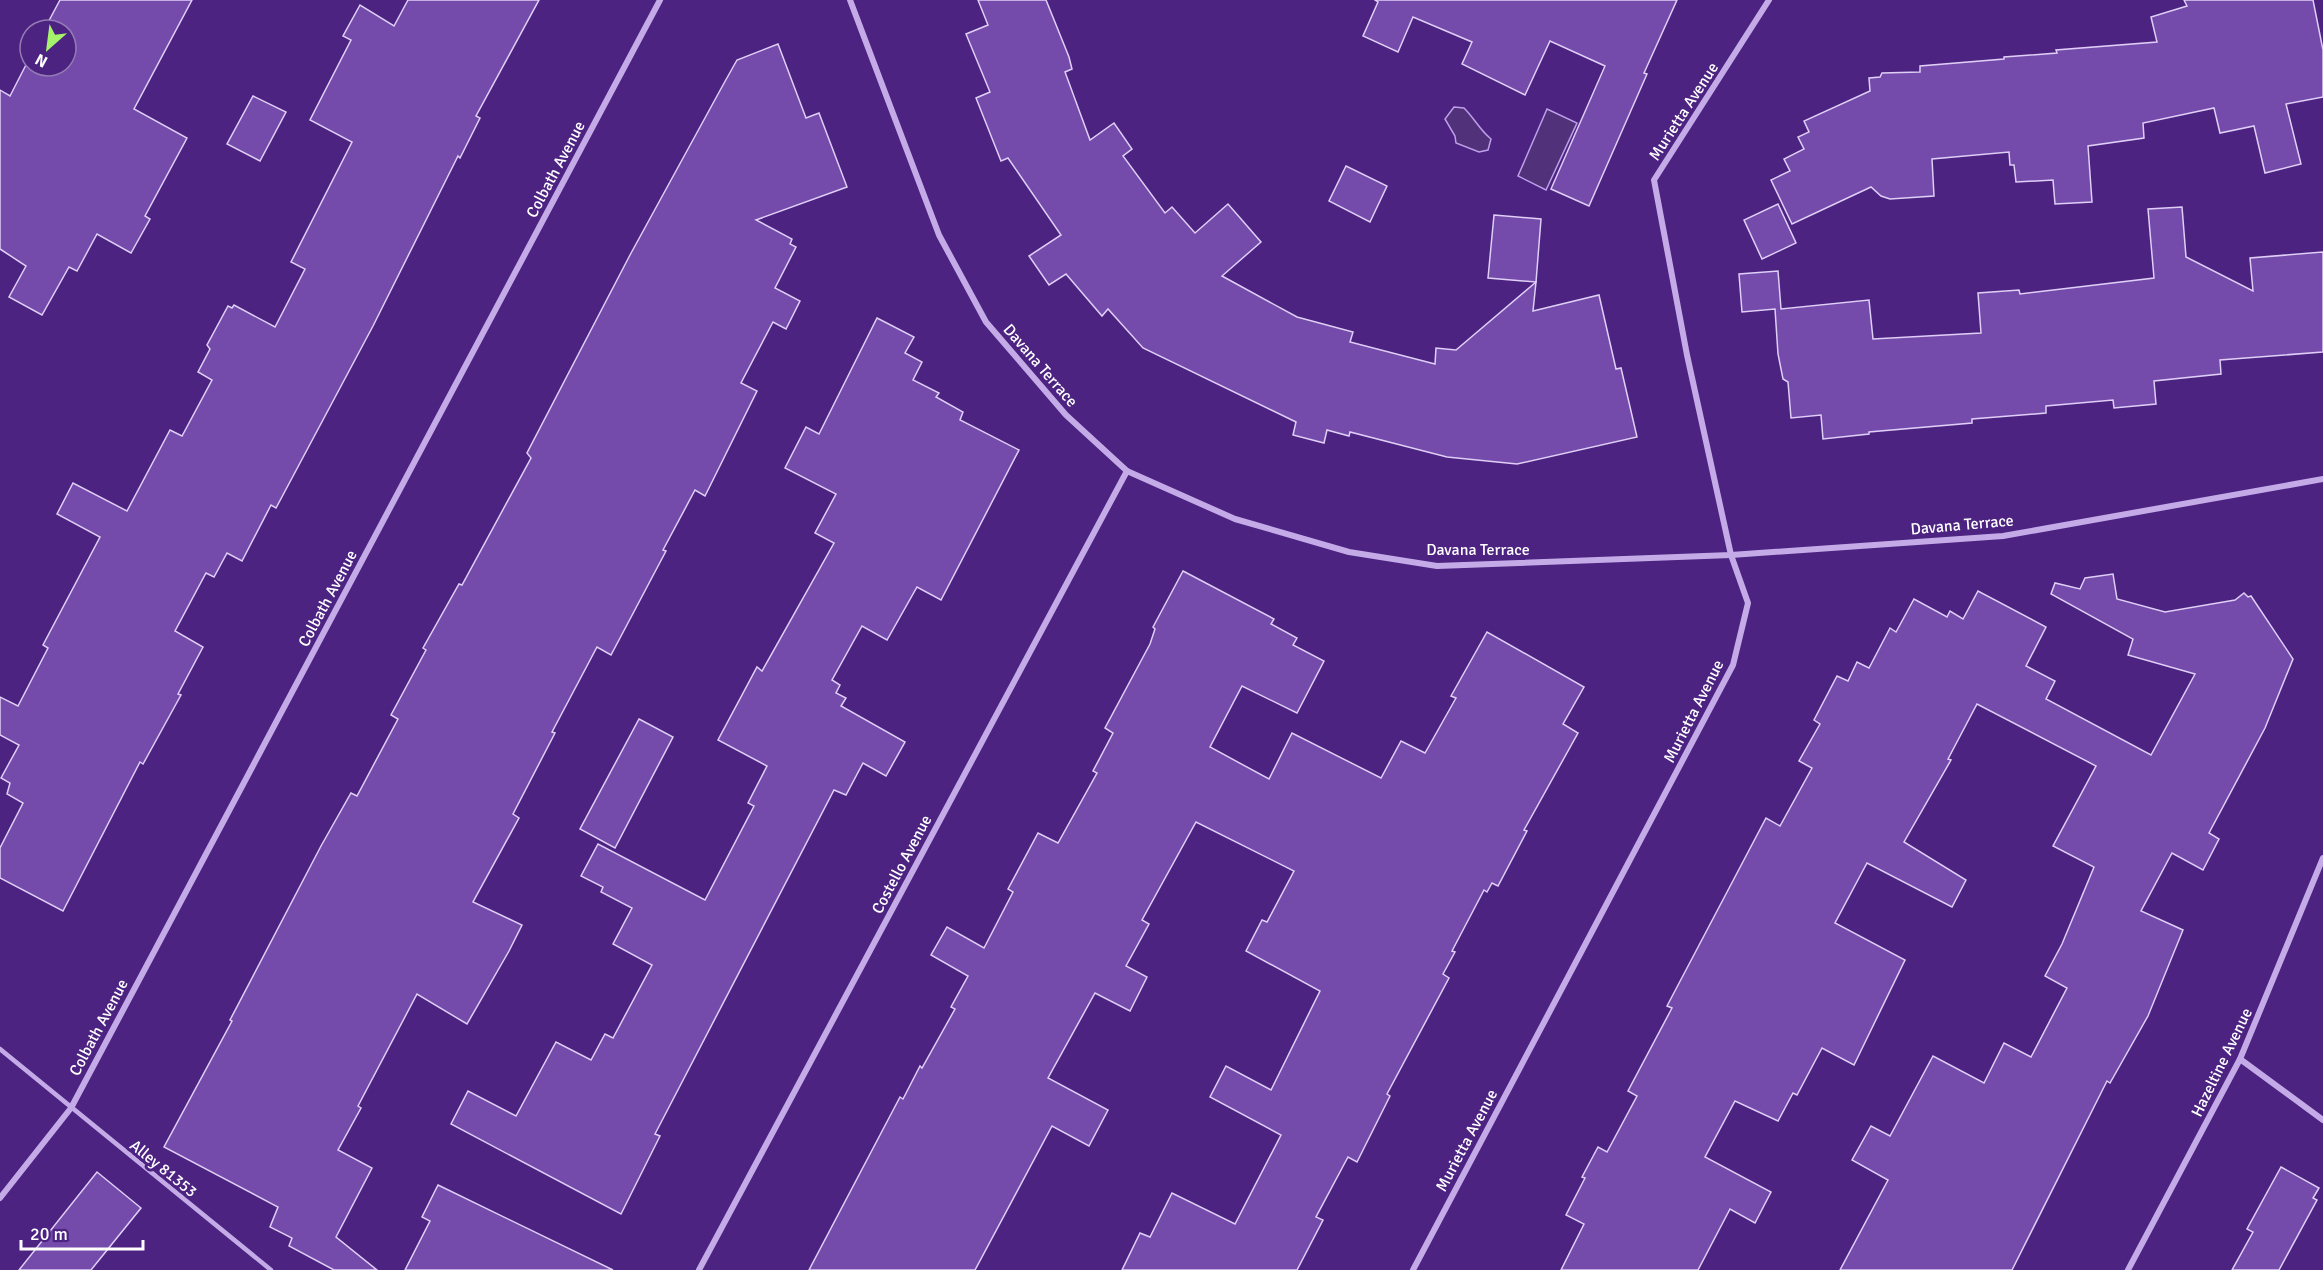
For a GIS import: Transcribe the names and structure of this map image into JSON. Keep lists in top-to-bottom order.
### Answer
{
  "streets": {
    "street": [
      "Murietta Avenue",
      "Colbath Avenue",
      "Davana Terrace",
      "Costello Avenue",
      "Hazeltine Avenue"
    ],
    "lane": ["Alley 81353"]
  },
  "crossings": [
    ["Murietta Avenue", "Davana Terrace"],
    ["Colbath Avenue", "Alley 81353"],
    ["Davana Terrace", "Costello Avenue"]
  ],
  "scale_bar": "20 m",
  "north": "bottom left"
}
